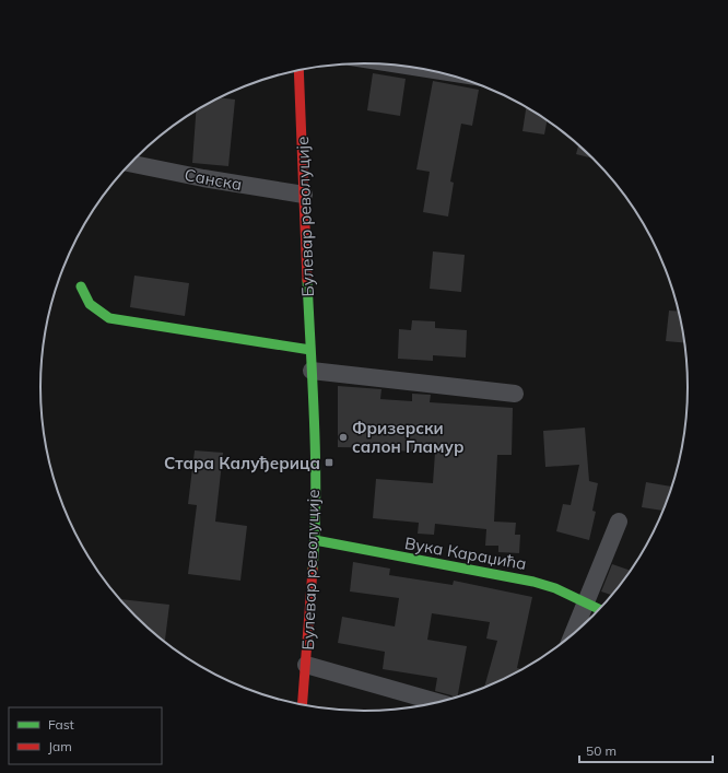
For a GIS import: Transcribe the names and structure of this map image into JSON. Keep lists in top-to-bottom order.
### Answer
{
  "streets": {
    "main road": ["Булевар револуције", "Вука Караџића"],
    "street": ["Санска"]
  },
  "crossings": [
    ["Санска", "Булевар револуције"],
    ["Булевар револуције", "Вука Караџића"]
  ],
  "places": {
    "other": ["Фризерски салон Гламур"],
    "transit": ["Стара Калуђерица"]
  },
  "legend": ["Fast", "Jam"],
  "scale_bar": "50 m"
}
